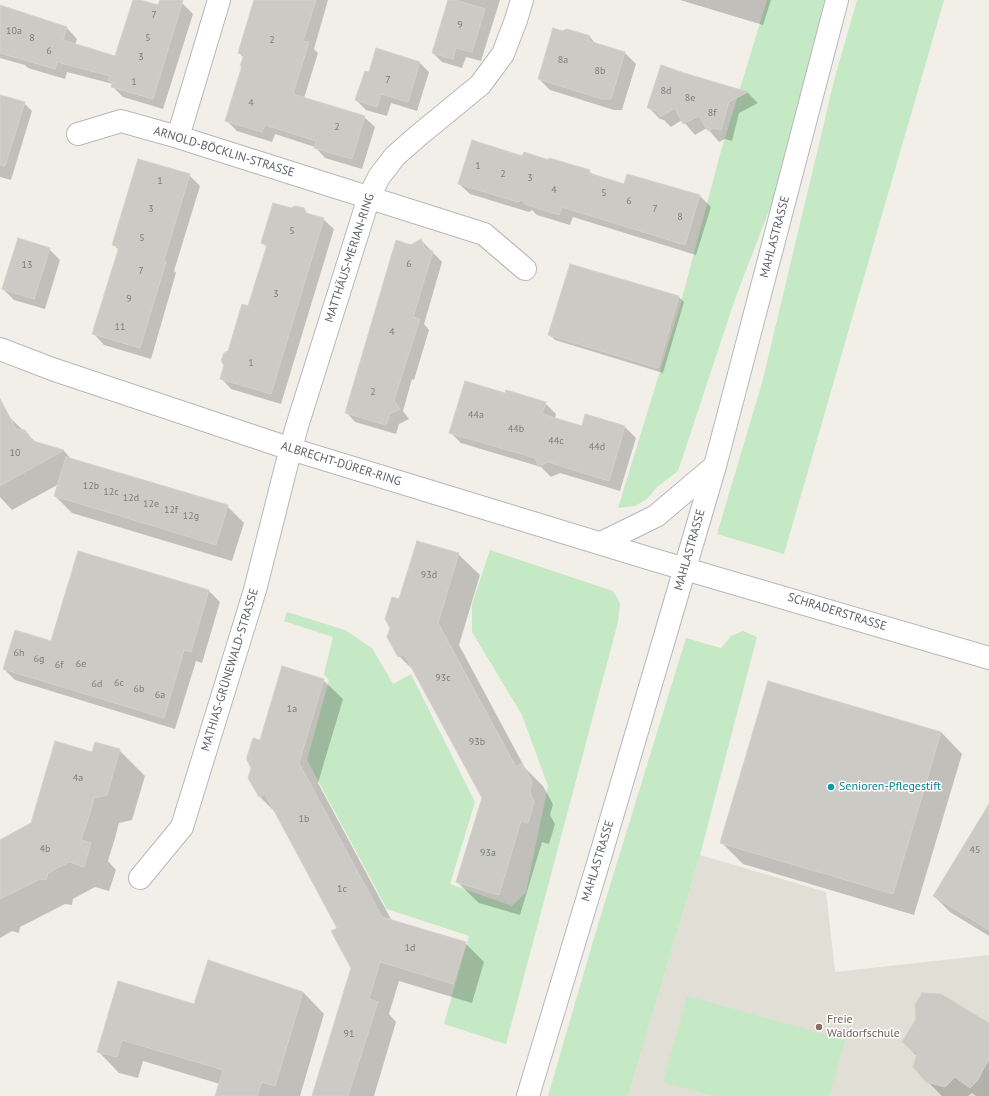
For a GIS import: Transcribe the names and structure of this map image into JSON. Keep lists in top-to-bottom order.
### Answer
{
  "streets": {
    "street": [
      "ARNOLD-BÖCKLIN-STRASSE",
      "MAHLASTRASSE",
      "MATTHÄUS-MERIAN-RING",
      "ALBRECHT-DÜRER-RING",
      "SCHRADERSTRASSE",
      "MATHIAS-GRÜNEWALD-STRASSE"
    ]
  },
  "crossings": [
    ["ARNOLD-BÖCKLIN-STRASSE", "MATTHÄUS-MERIAN-RING"],
    ["MAHLASTRASSE", "ALBRECHT-DÜRER-RING"],
    ["MAHLASTRASSE", "SCHRADERSTRASSE"],
    ["MATTHÄUS-MERIAN-RING", "ALBRECHT-DÜRER-RING"],
    ["MATTHÄUS-MERIAN-RING", "MATHIAS-GRÜNEWALD-STRASSE"],
    ["ALBRECHT-DÜRER-RING", "SCHRADERSTRASSE"],
    ["ALBRECHT-DÜRER-RING", "MATHIAS-GRÜNEWALD-STRASSE"]
  ],
  "places": ["Senioren-Pflegestift", "Freie Waldorfschule"],
  "house_numbers": [
    "7",
    "9",
    "10a",
    "8",
    "5",
    "2",
    "6",
    "3",
    "8a",
    "8b",
    "7",
    "1",
    "8d",
    "8e",
    "4",
    "8f",
    "2",
    "1",
    "2",
    "3",
    "1",
    "4",
    "5",
    "6",
    "3",
    "7",
    "8",
    "5",
    "5",
    "6",
    "13",
    "7",
    "3",
    "9",
    "11",
    "4",
    "1",
    "2",
    "44a",
    "44b",
    "44c",
    "44d",
    "10",
    "12b",
    "12c",
    "12d",
    "12e",
    "12f",
    "12g",
    "93d",
    "6h",
    "6g",
    "6e",
    "6f",
    "93c",
    "6c",
    "6d",
    "6b",
    "6a",
    "1a",
    "93b",
    "4a",
    "1b",
    "4b",
    "45",
    "93a",
    "1c",
    "1d",
    "91"
  ]
}
